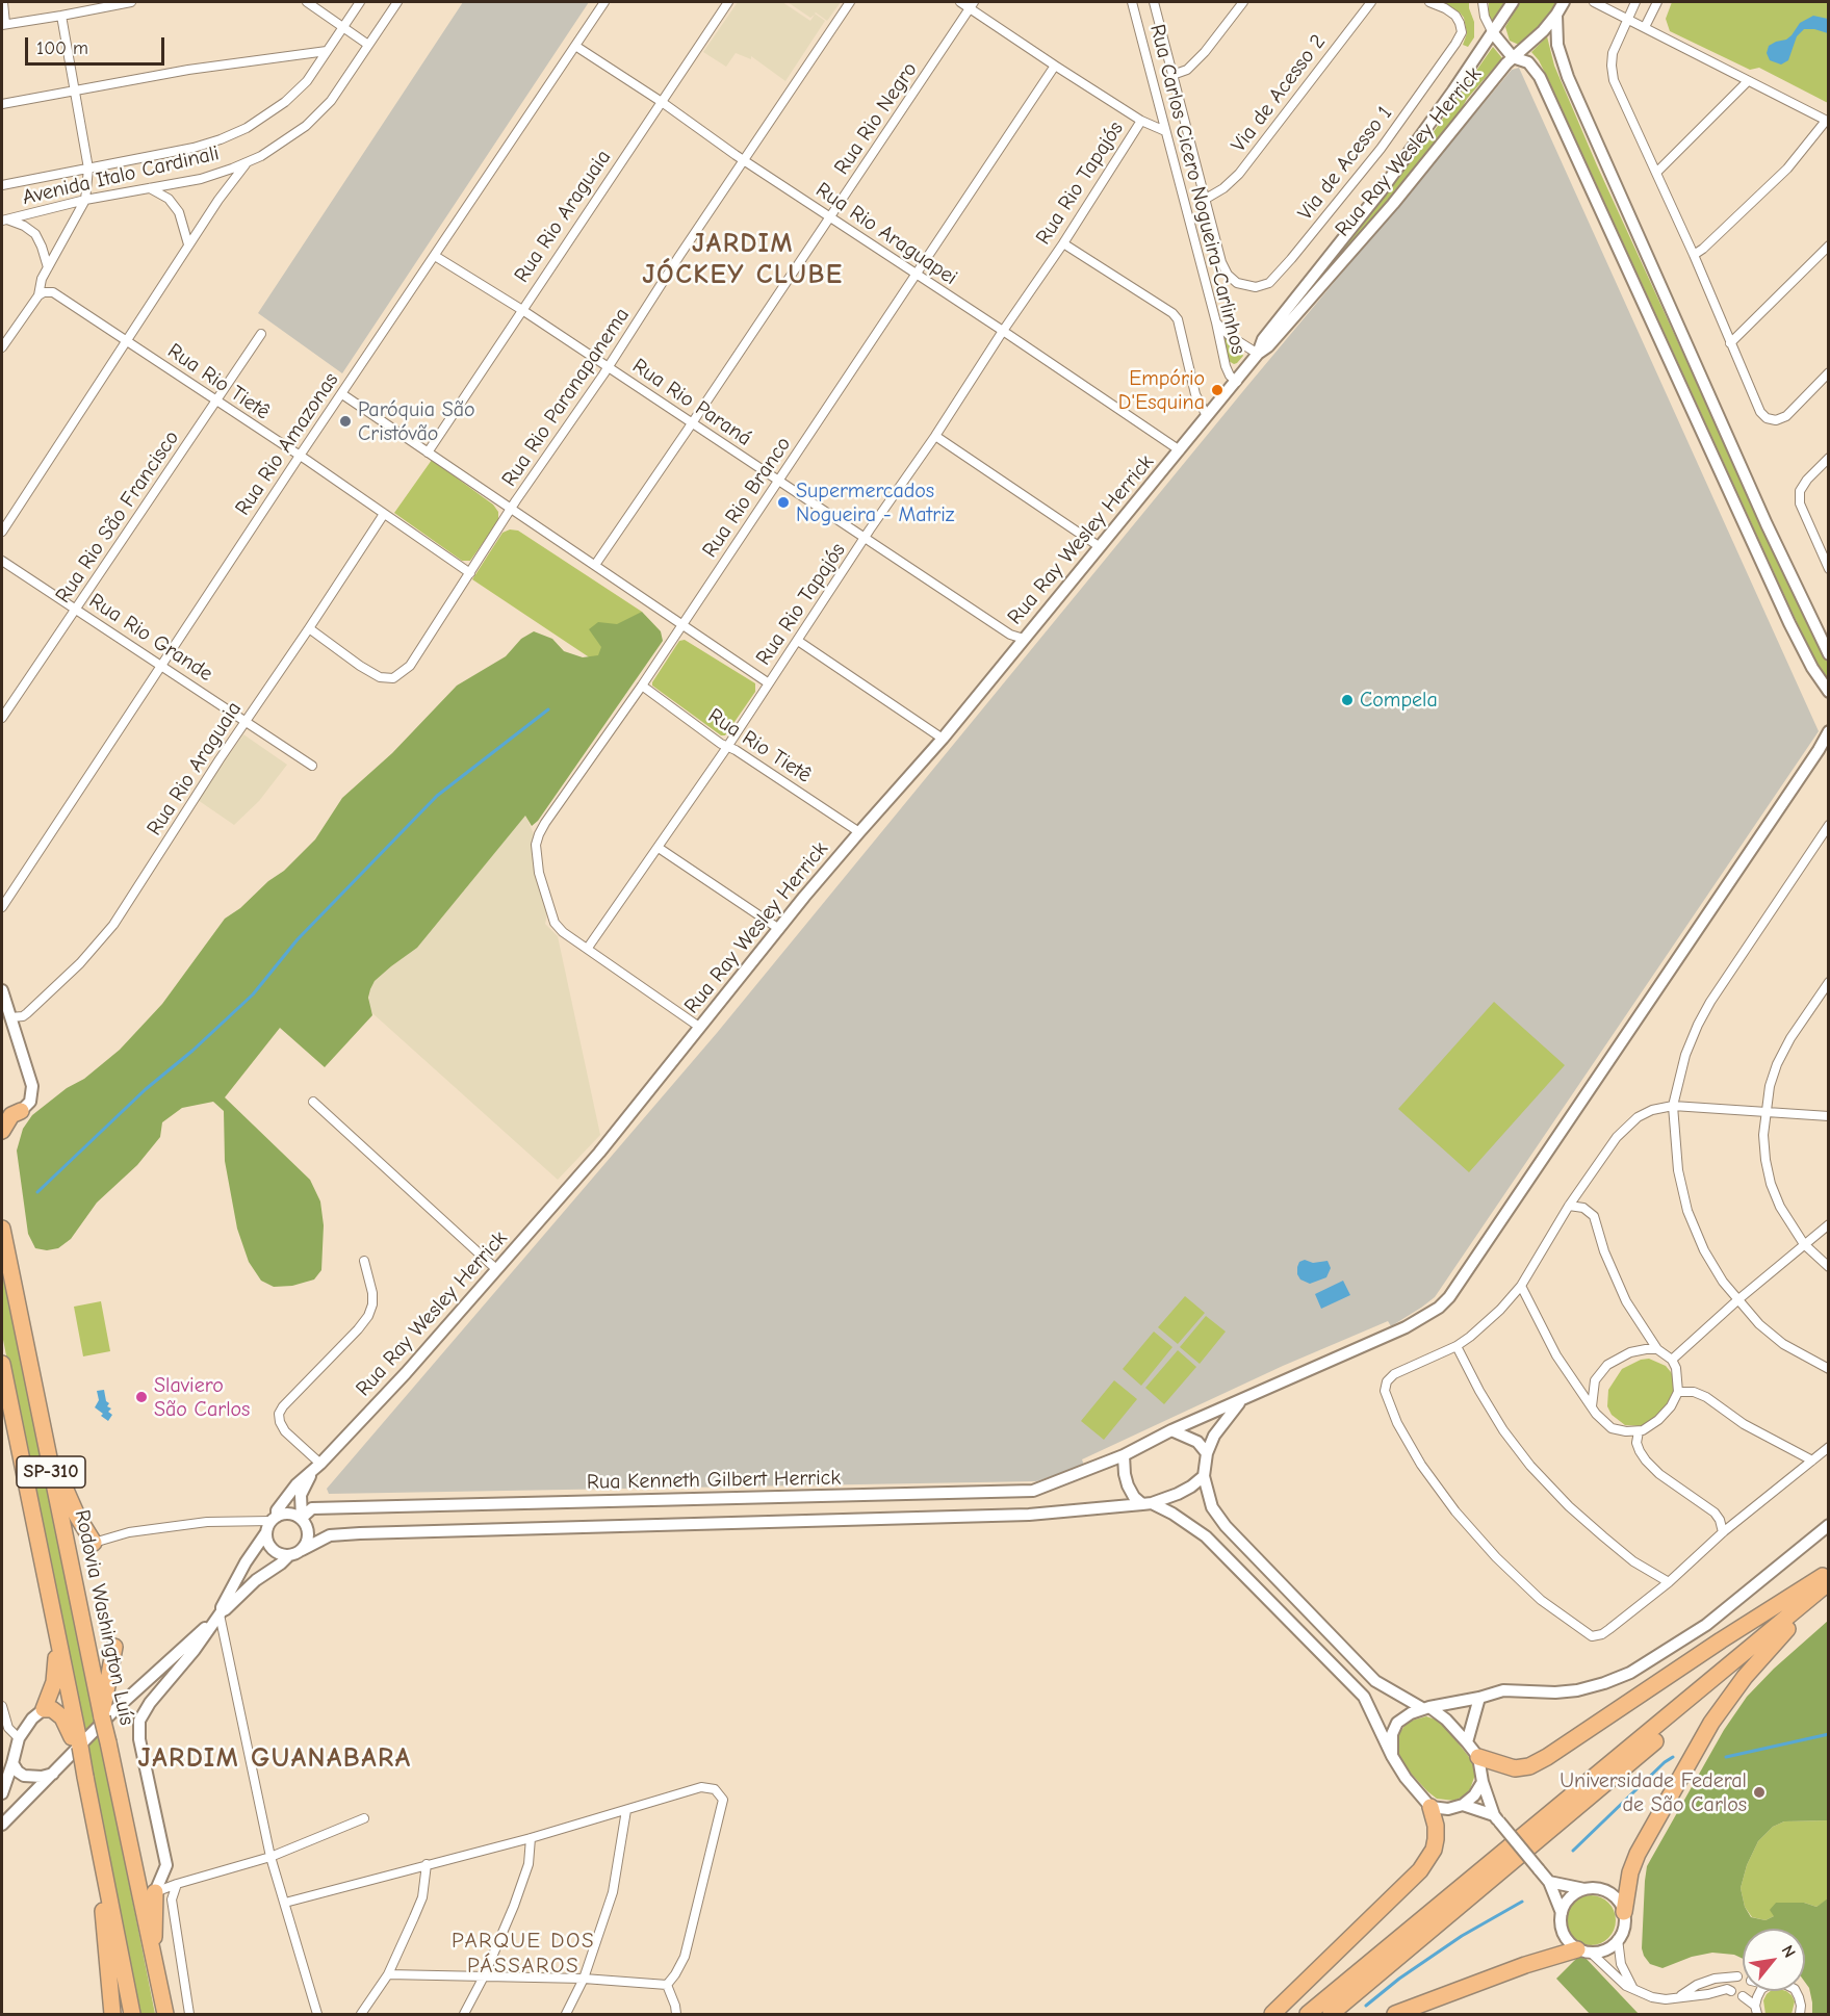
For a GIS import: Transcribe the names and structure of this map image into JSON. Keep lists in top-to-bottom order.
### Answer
{
  "streets": {
    "highway": ["SP-310", "Rodovia Washington Luís"],
    "street": [
      "Via de Acesso 2",
      "Rua Rio Negro",
      "Rua Ray Wesley Herrick",
      "Via de Acesso 1",
      "Avenida Italo Cardinali",
      "Rua Rio Tapajós",
      "Rua Carlos Cicero Nogueira-Carlinhos",
      "Rua Rio Araguaia",
      "Rua Rio Araguapei",
      "Rua Rio Tietê",
      "Rua Rio Paranapanema",
      "Rua Rio Paraná",
      "Rua Rio Amazonas",
      "Rua Rio Branco",
      "Rua Rio São Francisco",
      "Rua Rio Grande",
      "Rua Kenneth Gilbert Herrick"
    ]
  },
  "crossings": [
    ["Via de Acesso 2", "Via de Acesso 1"],
    ["Rua Rio Negro", "Rua Rio Araguapei"],
    ["Rua Rio Negro", "Rua Rio Paraná"],
    ["Rua Ray Wesley Herrick", "Rua Carlos Cicero Nogueira-Carlinhos"],
    ["Rua Ray Wesley Herrick", "Rua Rio Araguapei"],
    ["Rua Ray Wesley Herrick", "Rua Rio Tietê"],
    ["Rua Ray Wesley Herrick", "Rua Rio Paraná"],
    ["Rua Ray Wesley Herrick", "Rua Kenneth Gilbert Herrick"],
    ["Rua Rio Tapajós", "Rua Rio Araguapei"],
    ["Rua Rio Tapajós", "Rua Rio Tietê"],
    ["Rua Rio Tapajós", "Rua Rio Paraná"],
    ["Rua Rio Tapajós", "Rua Rio Branco"],
    ["Rua Rio Araguaia", "Rua Rio Araguapei"],
    ["Rua Rio Araguaia", "Rua Rio Tietê"],
    ["Rua Rio Araguaia", "Rua Rio Paranapanema"],
    ["Rua Rio Araguaia", "Rua Rio Paraná"],
    ["Rua Rio Araguaia", "Rua Rio Grande"],
    ["Rua Rio Araguapei", "Rua Rio Paranapanema"],
    ["Rua Rio Araguapei", "Rua Rio Amazonas"],
    ["Rua Rio Araguapei", "Rua Rio Branco"],
    ["Rua Rio Tietê", "Rua Rio Paranapanema"],
    ["Rua Rio Tietê", "Rua Rio Amazonas"],
    ["Rua Rio Tietê", "Rua Rio Branco"],
    ["Rua Rio Tietê", "Rua Rio São Francisco"],
    ["Rua Rio Paranapanema", "Rua Rio Paraná"],
    ["Rua Rio Paraná", "Rua Rio Amazonas"],
    ["Rua Rio Paraná", "Rua Rio Branco"],
    ["Rua Rio Amazonas", "Rua Rio Grande"],
    ["Rua Rio São Francisco", "Rua Rio Grande"]
  ],
  "districts": ["JARDIM JÓCKEY CLUBE", "JARDIM GUANABARA", "PARQUE DOS PÁSSAROS"],
  "places": [
    "Empório D'Esquina",
    "Paróquia São Cristóvão",
    "Supermercados Nogueira - Matriz",
    "Compela",
    "Slaviero São Carlos",
    "Universidade Federal de São Carlos"
  ],
  "scale_bar": "100 m",
  "north": "top right"
}
